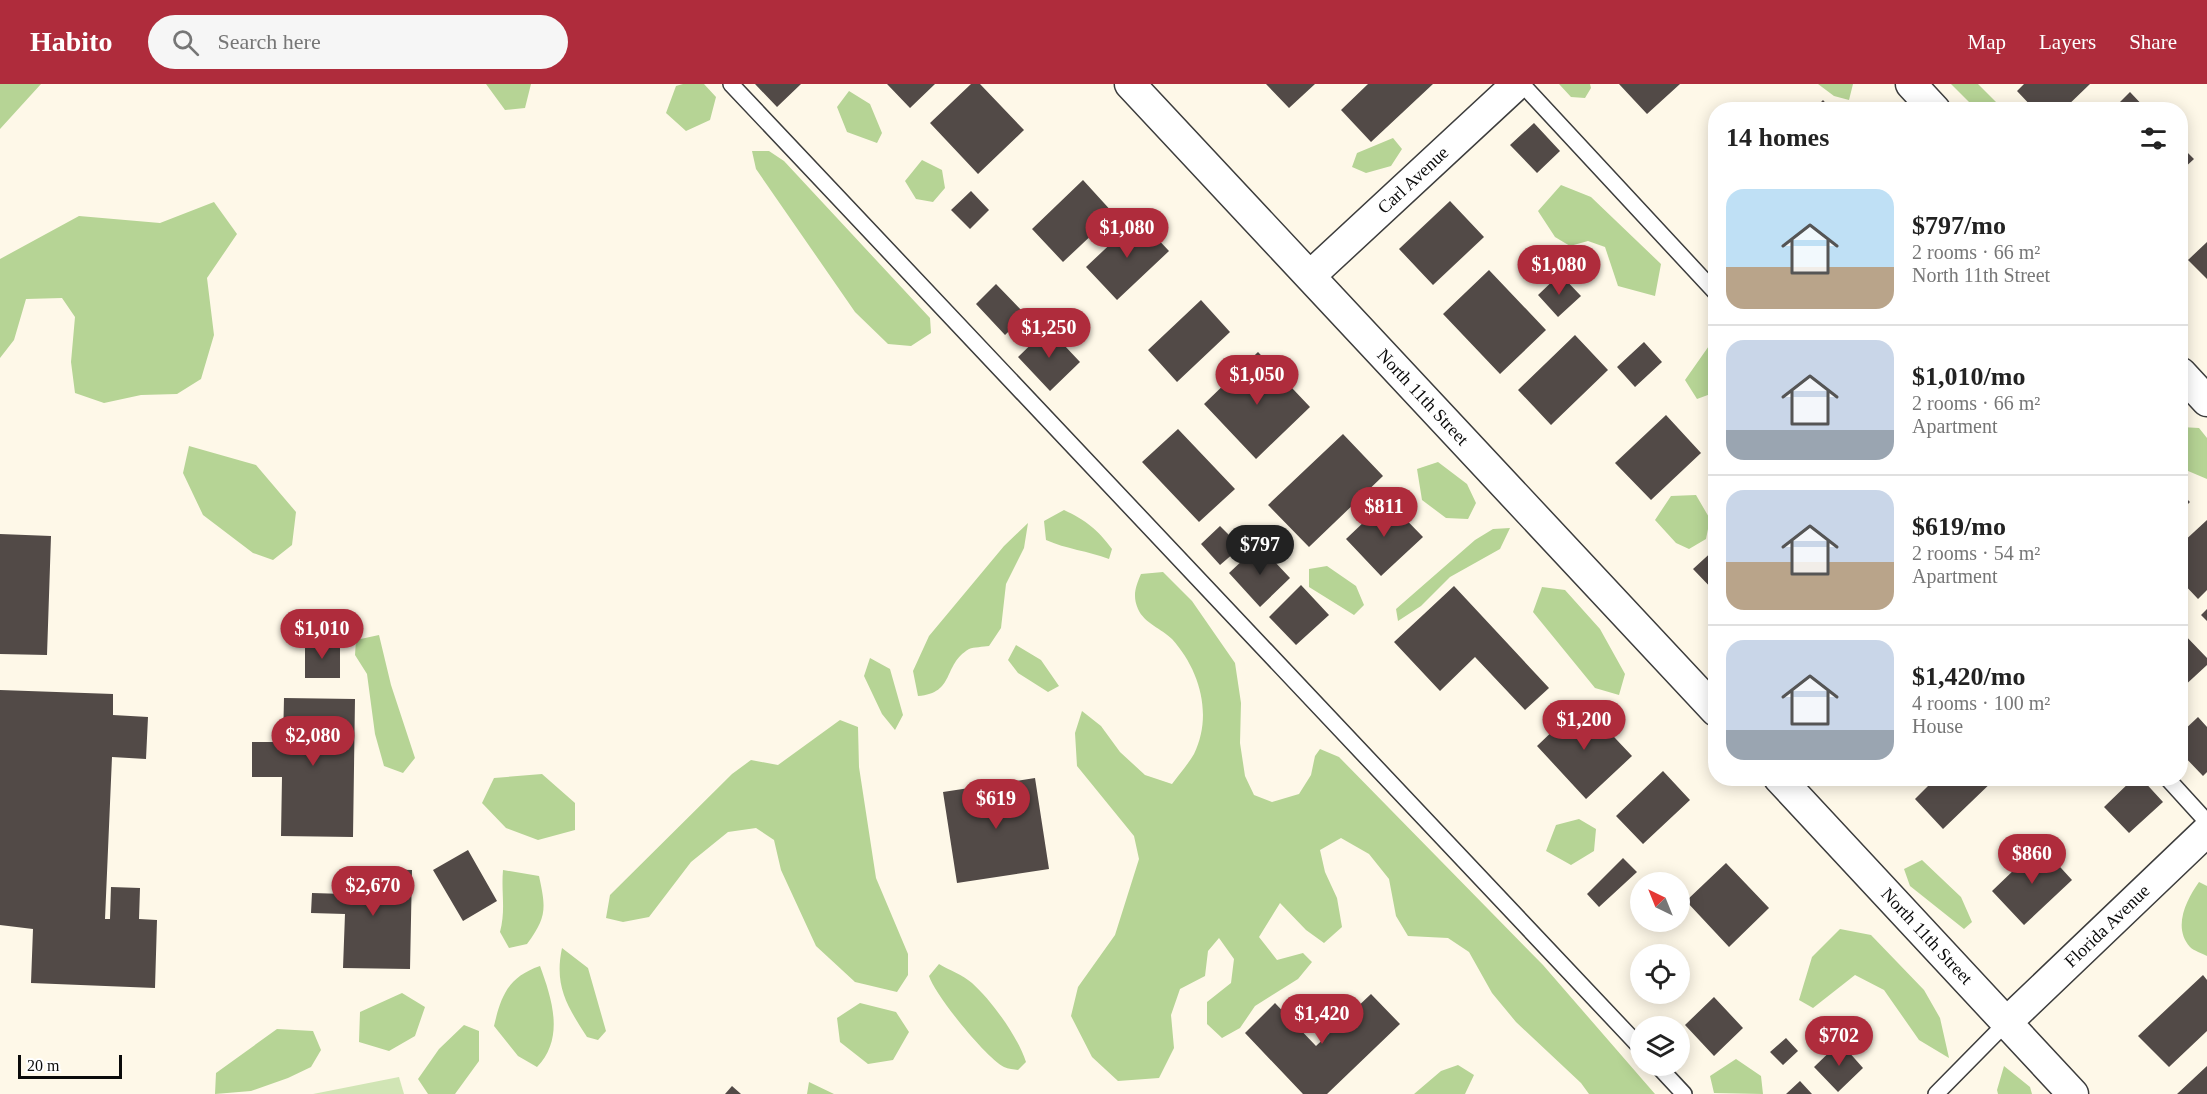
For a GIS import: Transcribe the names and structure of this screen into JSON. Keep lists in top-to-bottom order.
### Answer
{
  "streets": {
    "street": ["Carl Avenue", "North 11th Street", "Florida Avenue"]
  },
  "crossings": [
    ["Carl Avenue", "North 11th Street"],
    ["North 11th Street", "Florida Avenue"]
  ],
  "scale_bar": "20 m",
  "north": "top left",
  "page": {
    "header": "Habito",
    "search": "Search here",
    "nav": ["Map", "Layers", "Share"],
    "heading": "14 homes",
    "list": [
      {
        "name": "$797/mo",
        "note": "2 rooms · 66 m² · North 11th Street"
      },
      {
        "name": "$1,010/mo",
        "note": "2 rooms · 66 m² · Apartment"
      },
      {
        "name": "$619/mo",
        "note": "2 rooms · 54 m² · Apartment"
      },
      {
        "name": "$1,420/mo",
        "note": "4 rooms · 100 m² · House"
      }
    ],
    "price": [
      "$1,080",
      "$1,080",
      "$1,250",
      "$1,050",
      "$811",
      "$797",
      "$1,010",
      "$1,200",
      "$2,080",
      "$619",
      "$860",
      "$2,670",
      "$1,420",
      "$702"
    ],
    "scale": "20 m"
  }
}
